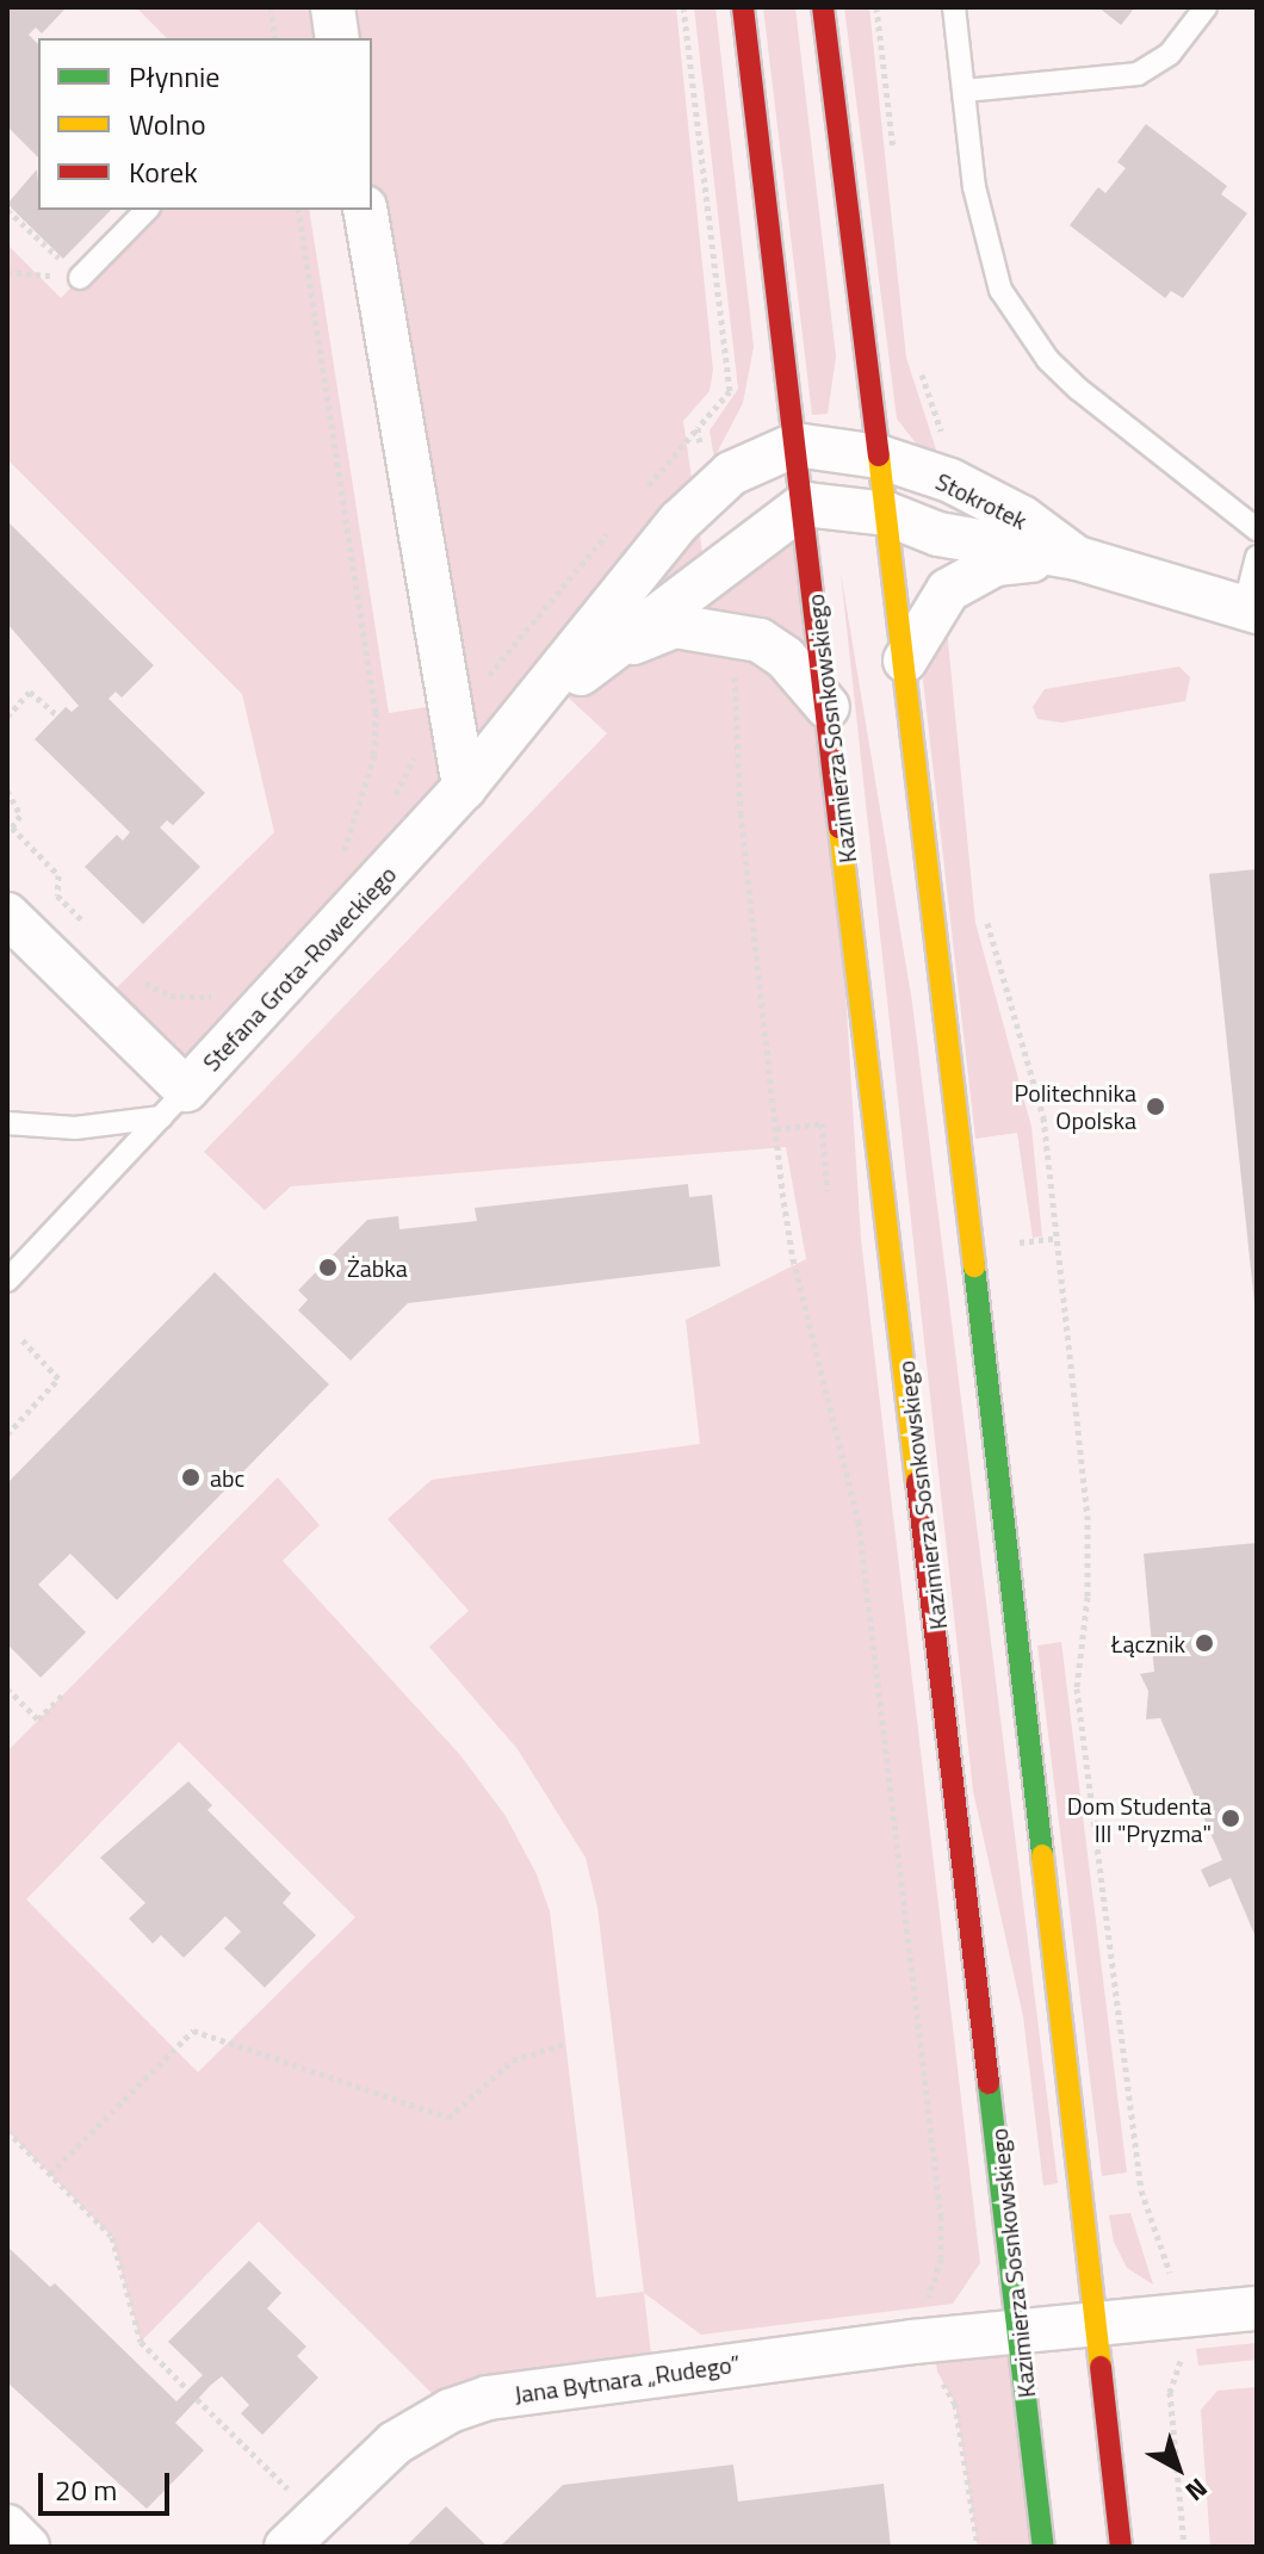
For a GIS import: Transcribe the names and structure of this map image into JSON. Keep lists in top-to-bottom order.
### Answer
{
  "streets": {
    "street": [
      "Stokrotek",
      "Kazimierza Sosnkowskiego",
      "Stefana Grota-Roweckiego",
      "Jana Bytnara „Rudego”"
    ]
  },
  "crossings": [
    ["Kazimierza Sosnkowskiego", "Stefana Grota-Roweckiego"],
    ["Kazimierza Sosnkowskiego", "Jana Bytnara „Rudego”"]
  ],
  "places": [
    "Politechnika Opolska",
    "Żabka",
    "abc",
    "Łącznik",
    "Dom Studenta III \"Pryzma\""
  ],
  "legend": ["Płynnie", "Wolno", "Korek"],
  "scale_bar": "20 m",
  "north": "bottom right"
}
